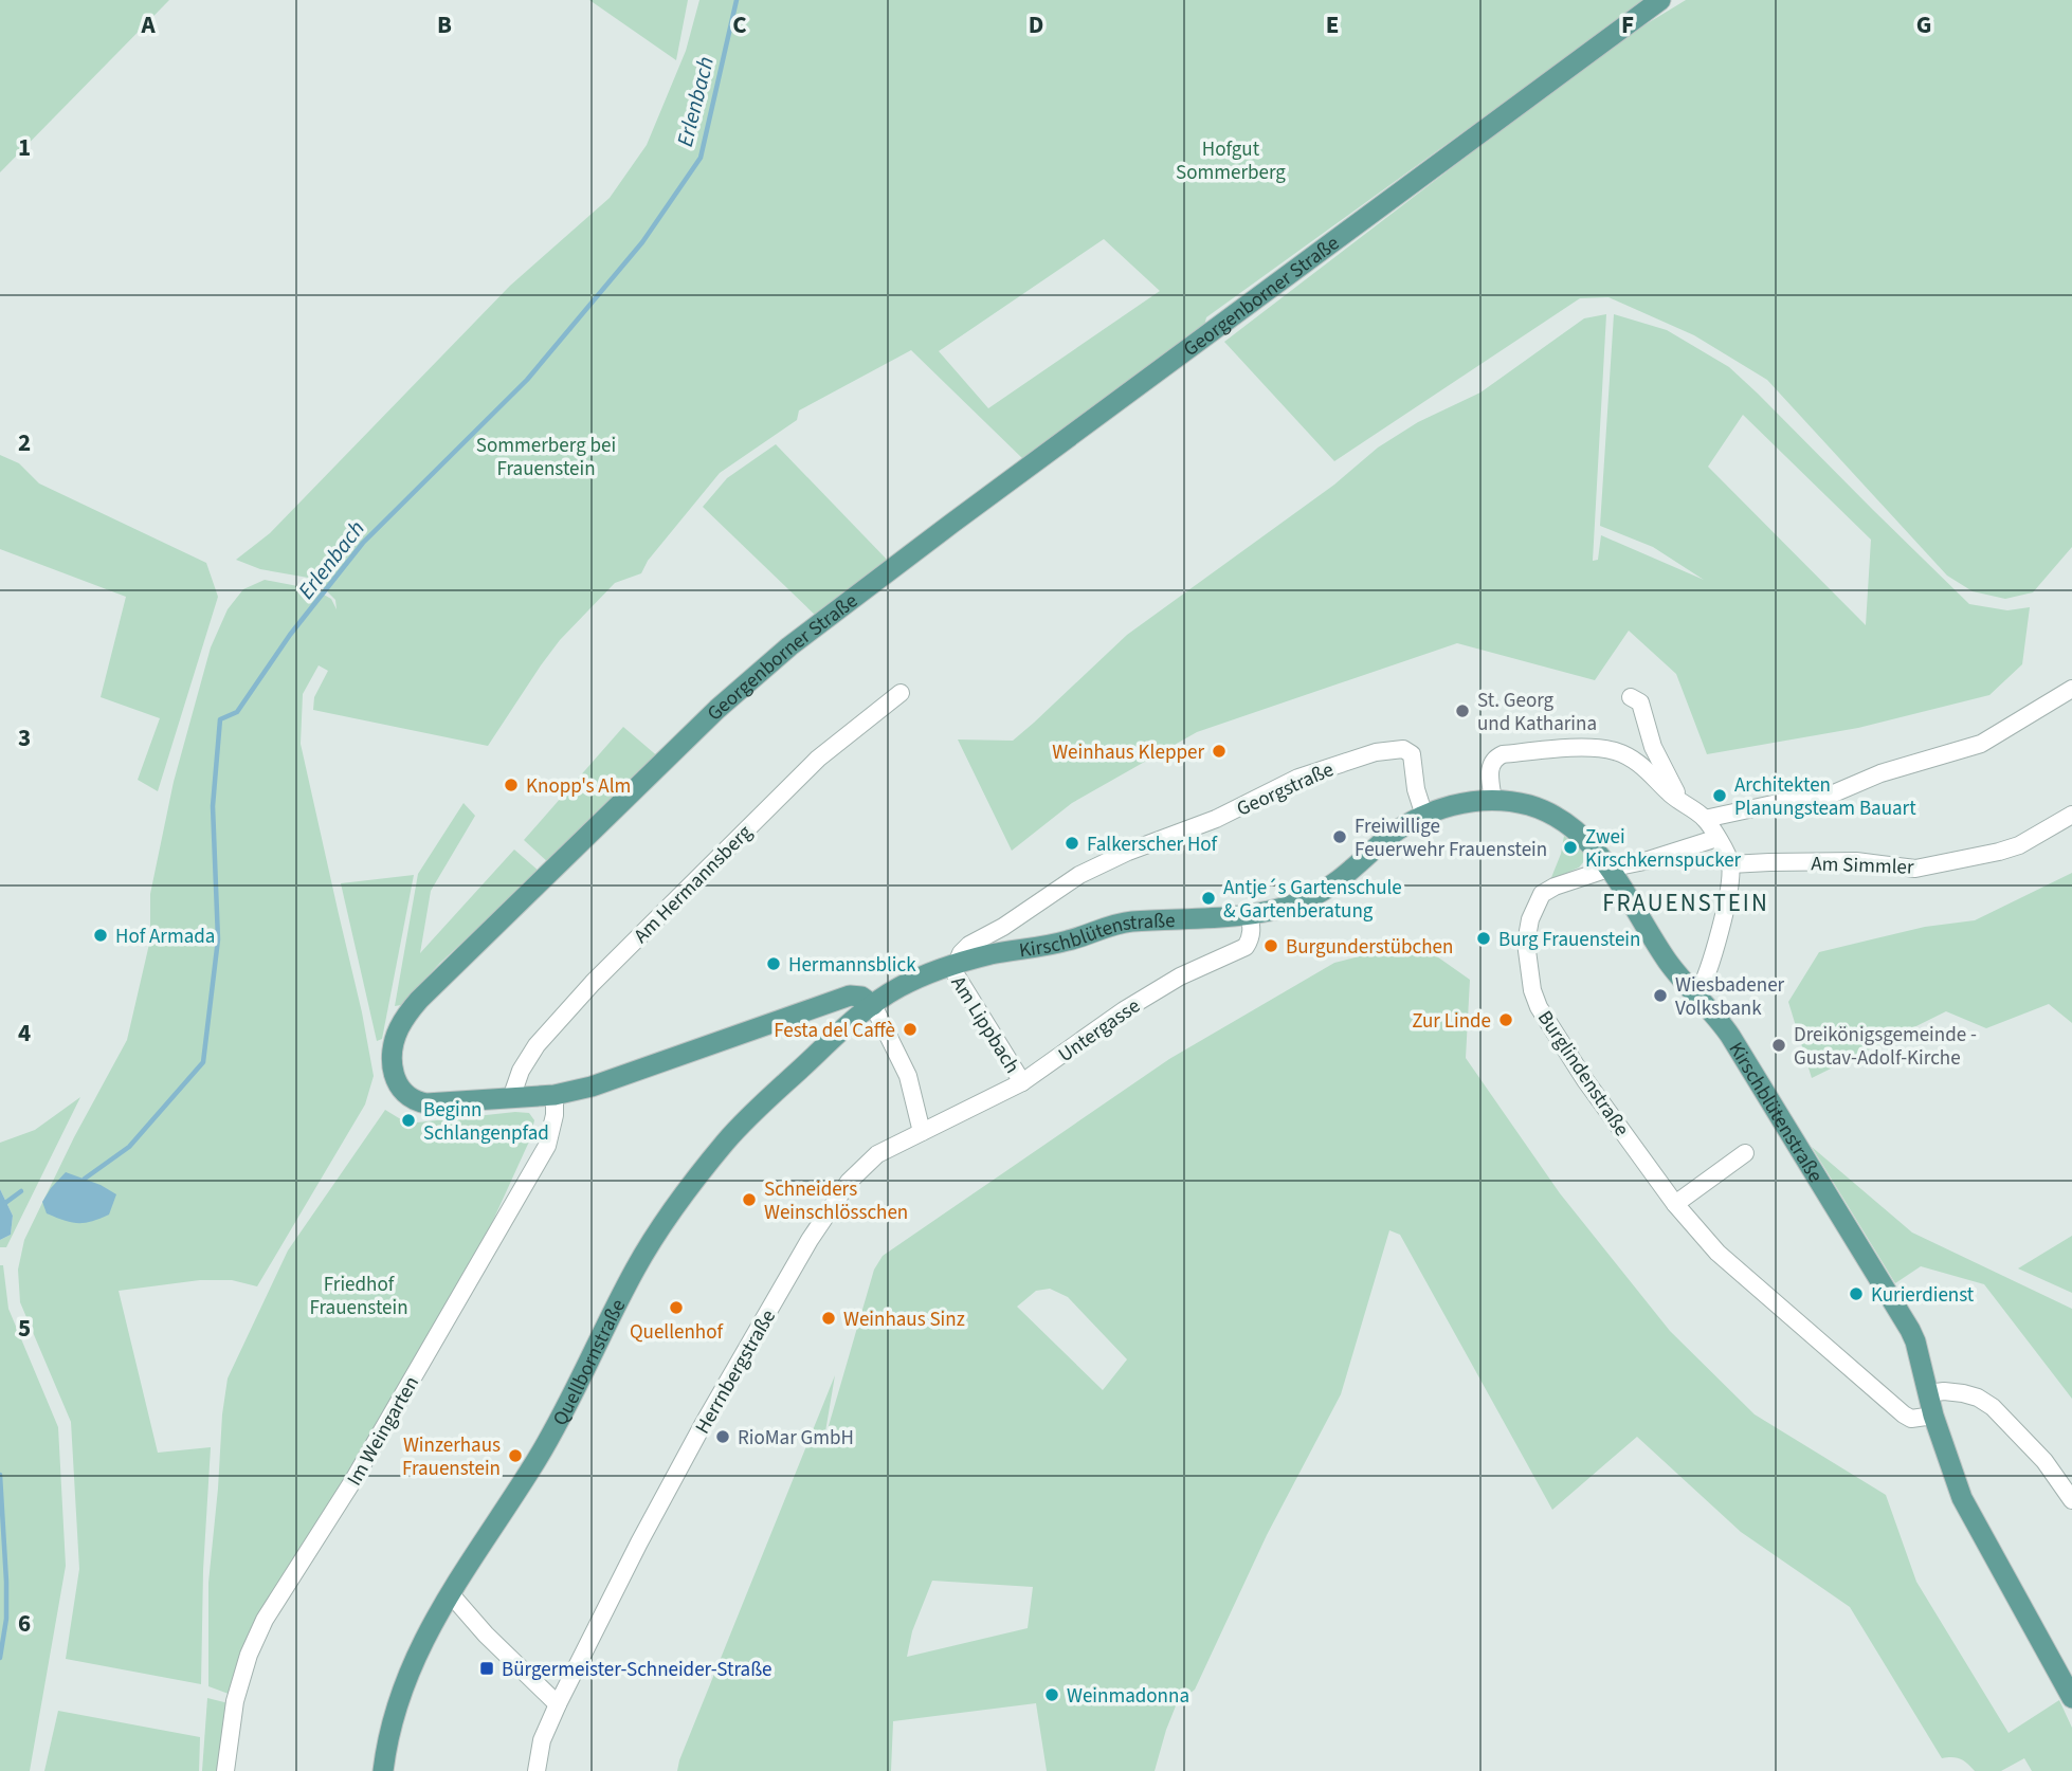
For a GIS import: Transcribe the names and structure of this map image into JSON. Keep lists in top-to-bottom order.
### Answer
{
  "streets": {
    "main road": ["Georgenborner Straße", "Kirschblütenstraße", "Quellbornstraße"],
    "street": [
      "Georgstraße",
      "Am Simmler",
      "Am Hermannsberg",
      "Am Lippbach",
      "Untergasse",
      "Burglindenstraße",
      "Herrnbergstraße",
      "Im Weingarten"
    ]
  },
  "crossings": [
    ["Georgenborner Straße", "Am Hermannsberg"],
    ["Georgenborner Straße", "Kirschblütenstraße"],
    ["Georgenborner Straße", "Quellbornstraße"],
    ["Georgenborner Straße", "Im Weingarten"],
    ["Georgstraße", "Kirschblütenstraße"],
    ["Georgstraße", "Am Lippbach"],
    ["Kirschblütenstraße", "Am Lippbach"],
    ["Kirschblütenstraße", "Untergasse"],
    ["Kirschblütenstraße", "Burglindenstraße"],
    ["Kirschblütenstraße", "Quellbornstraße"],
    ["Am Lippbach", "Untergasse"],
    ["Untergasse", "Herrnbergstraße"]
  ],
  "districts": ["FRAUENSTEIN"],
  "water": ["Erlenbach"],
  "parks": ["Hofgut Sommerberg", "Sommerberg bei Frauenstein", "Friedhof Frauenstein"],
  "places": {
    "other": [
      "St. Georg und Katharina",
      "Weinhaus Klepper",
      "Knopp's Alm",
      "Architekten Planungsteam Bauart",
      "Freiwillige Feuerwehr Frauenstein",
      "Falkerscher Hof",
      "Zwei Kirschkernspucker",
      "Antje´s Gartenschule & Gartenberatung",
      "Hof Armada",
      "Burg Frauenstein",
      "Burgunderstübchen",
      "Hermannsblick",
      "Wiesbadener Volksbank",
      "Zur Linde",
      "Festa del Caffè",
      "Dreikönigsgemeinde - Gustav-Adolf-Kirche",
      "Beginn Schlangenpfad",
      "Schneiders Weinschlösschen",
      "Kurierdienst",
      "Quellenhof",
      "Weinhaus Sinz",
      "RioMar GmbH",
      "Winzerhaus Frauenstein",
      "Weinmadonna"
    ],
    "transit": ["Bürgermeister-Schneider-Straße"]
  },
  "grid": {
    "columns": [
      "A",
      "B",
      "C",
      "D",
      "E",
      "F",
      "G"
    ],
    "rows": [
      "1",
      "2",
      "3",
      "4",
      "5",
      "6"
    ]
  }
}
